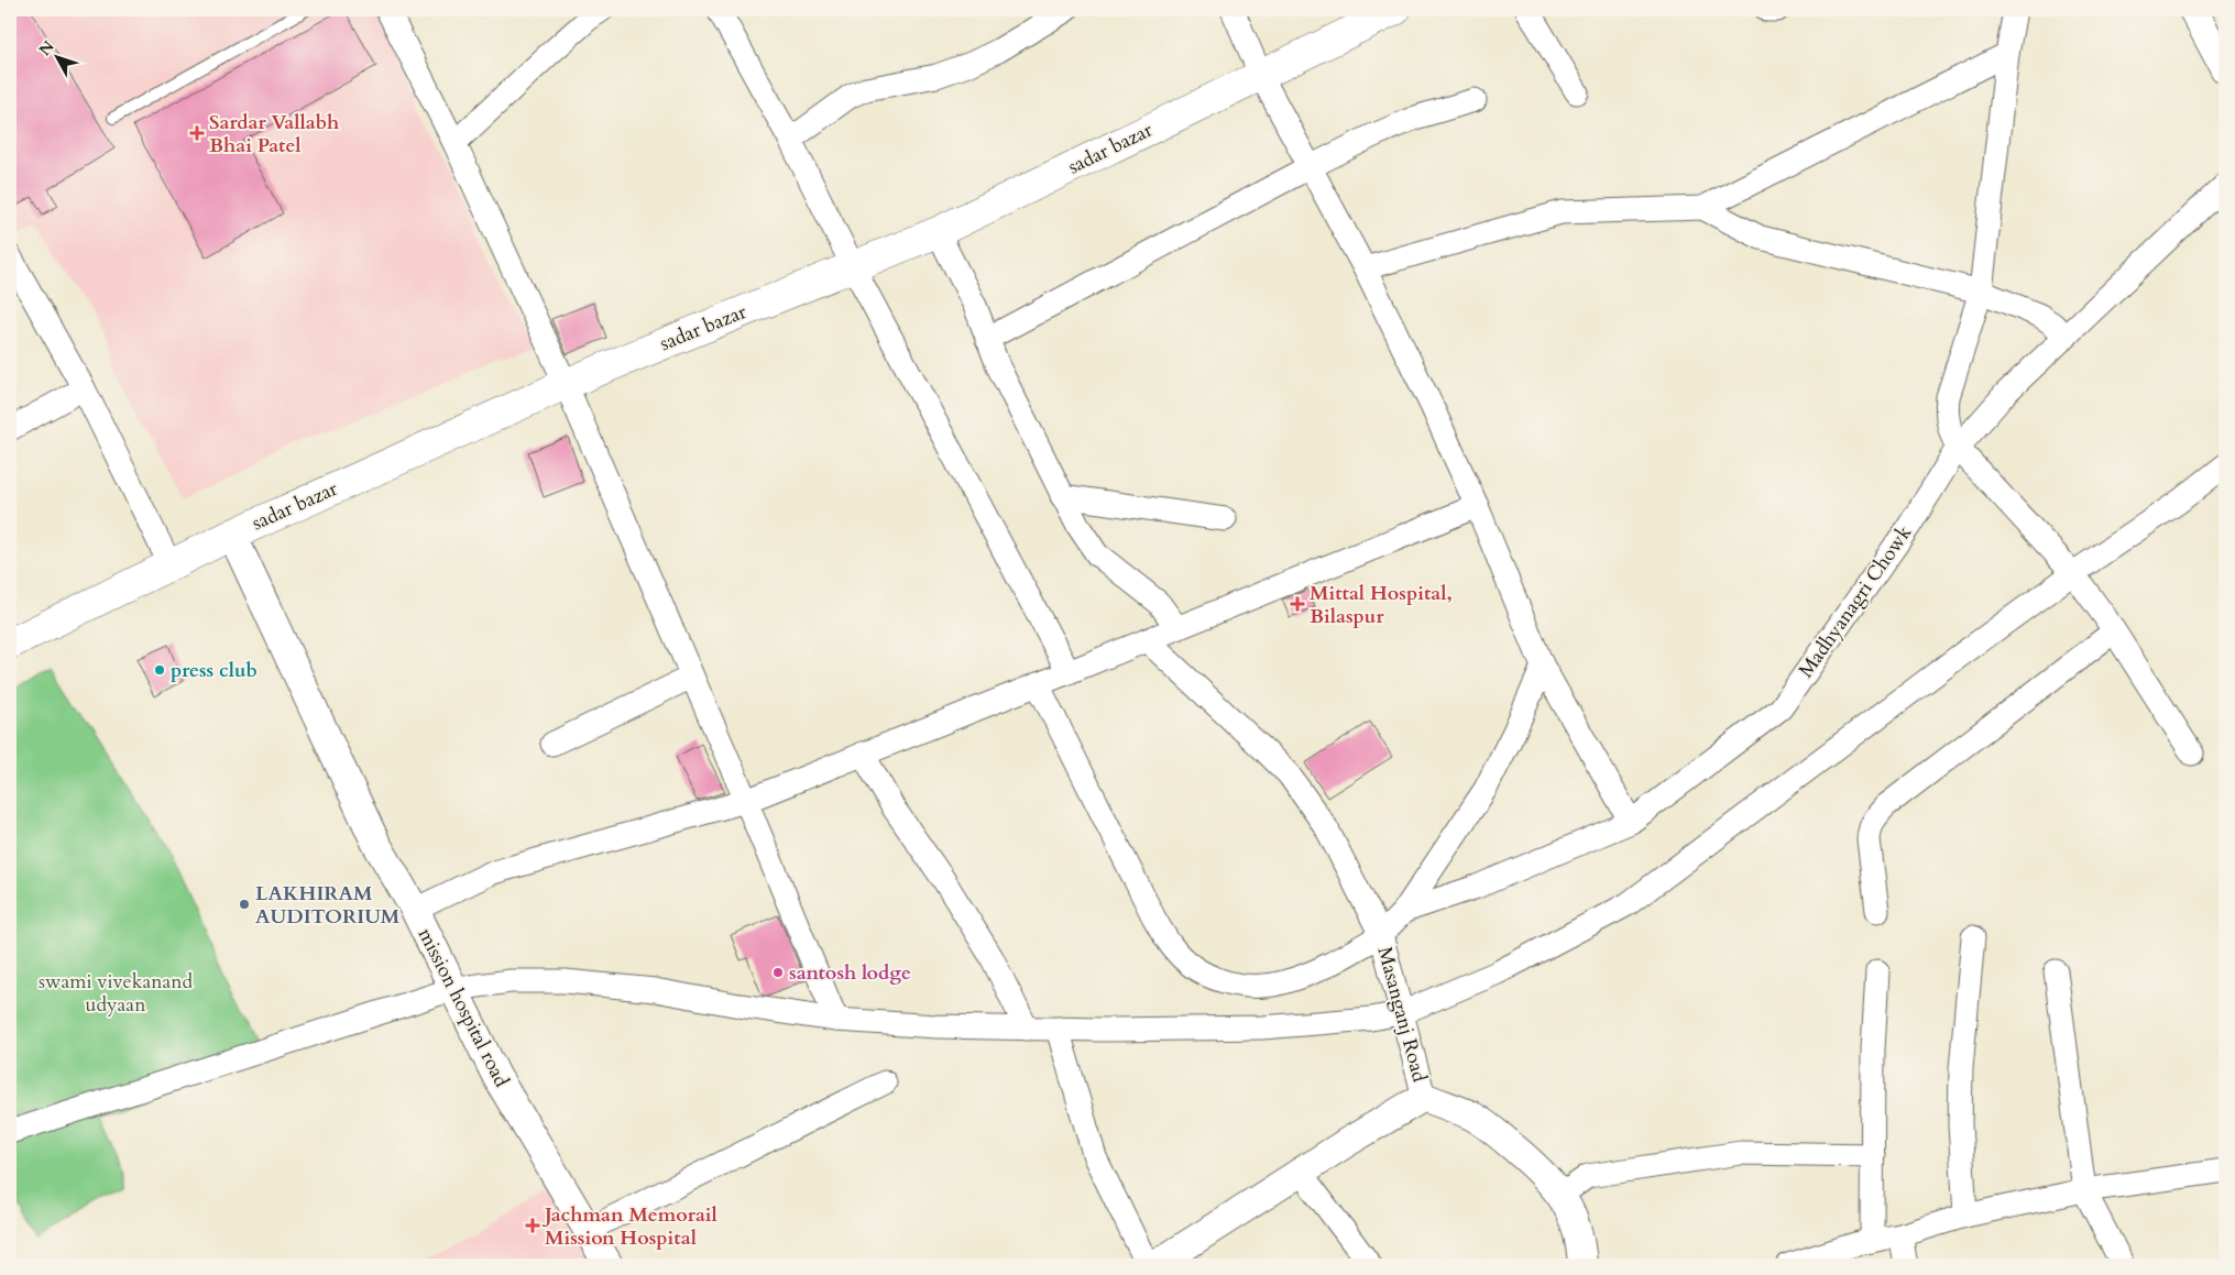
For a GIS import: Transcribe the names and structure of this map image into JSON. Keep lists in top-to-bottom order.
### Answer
{
  "streets": {
    "main road": ["sadar bazar"],
    "street": ["Madhyanagri Chowk", "mission hospital road", "Masanganj Road"]
  },
  "crossings": [
    ["sadar bazar", "mission hospital road"],
    ["Madhyanagri Chowk", "Masanganj Road"]
  ],
  "parks": ["swami vivekanand udyaan"],
  "places": {
    "health": ["Sardar Vallabh Bhai Patel", "Mittal Hospital, Bilaspur", "Jachman Memorail Mission Hospital"],
    "other": ["press club", "LAKHIRAM AUDITORIUM", "santosh lodge"]
  },
  "north": "top left"
}
